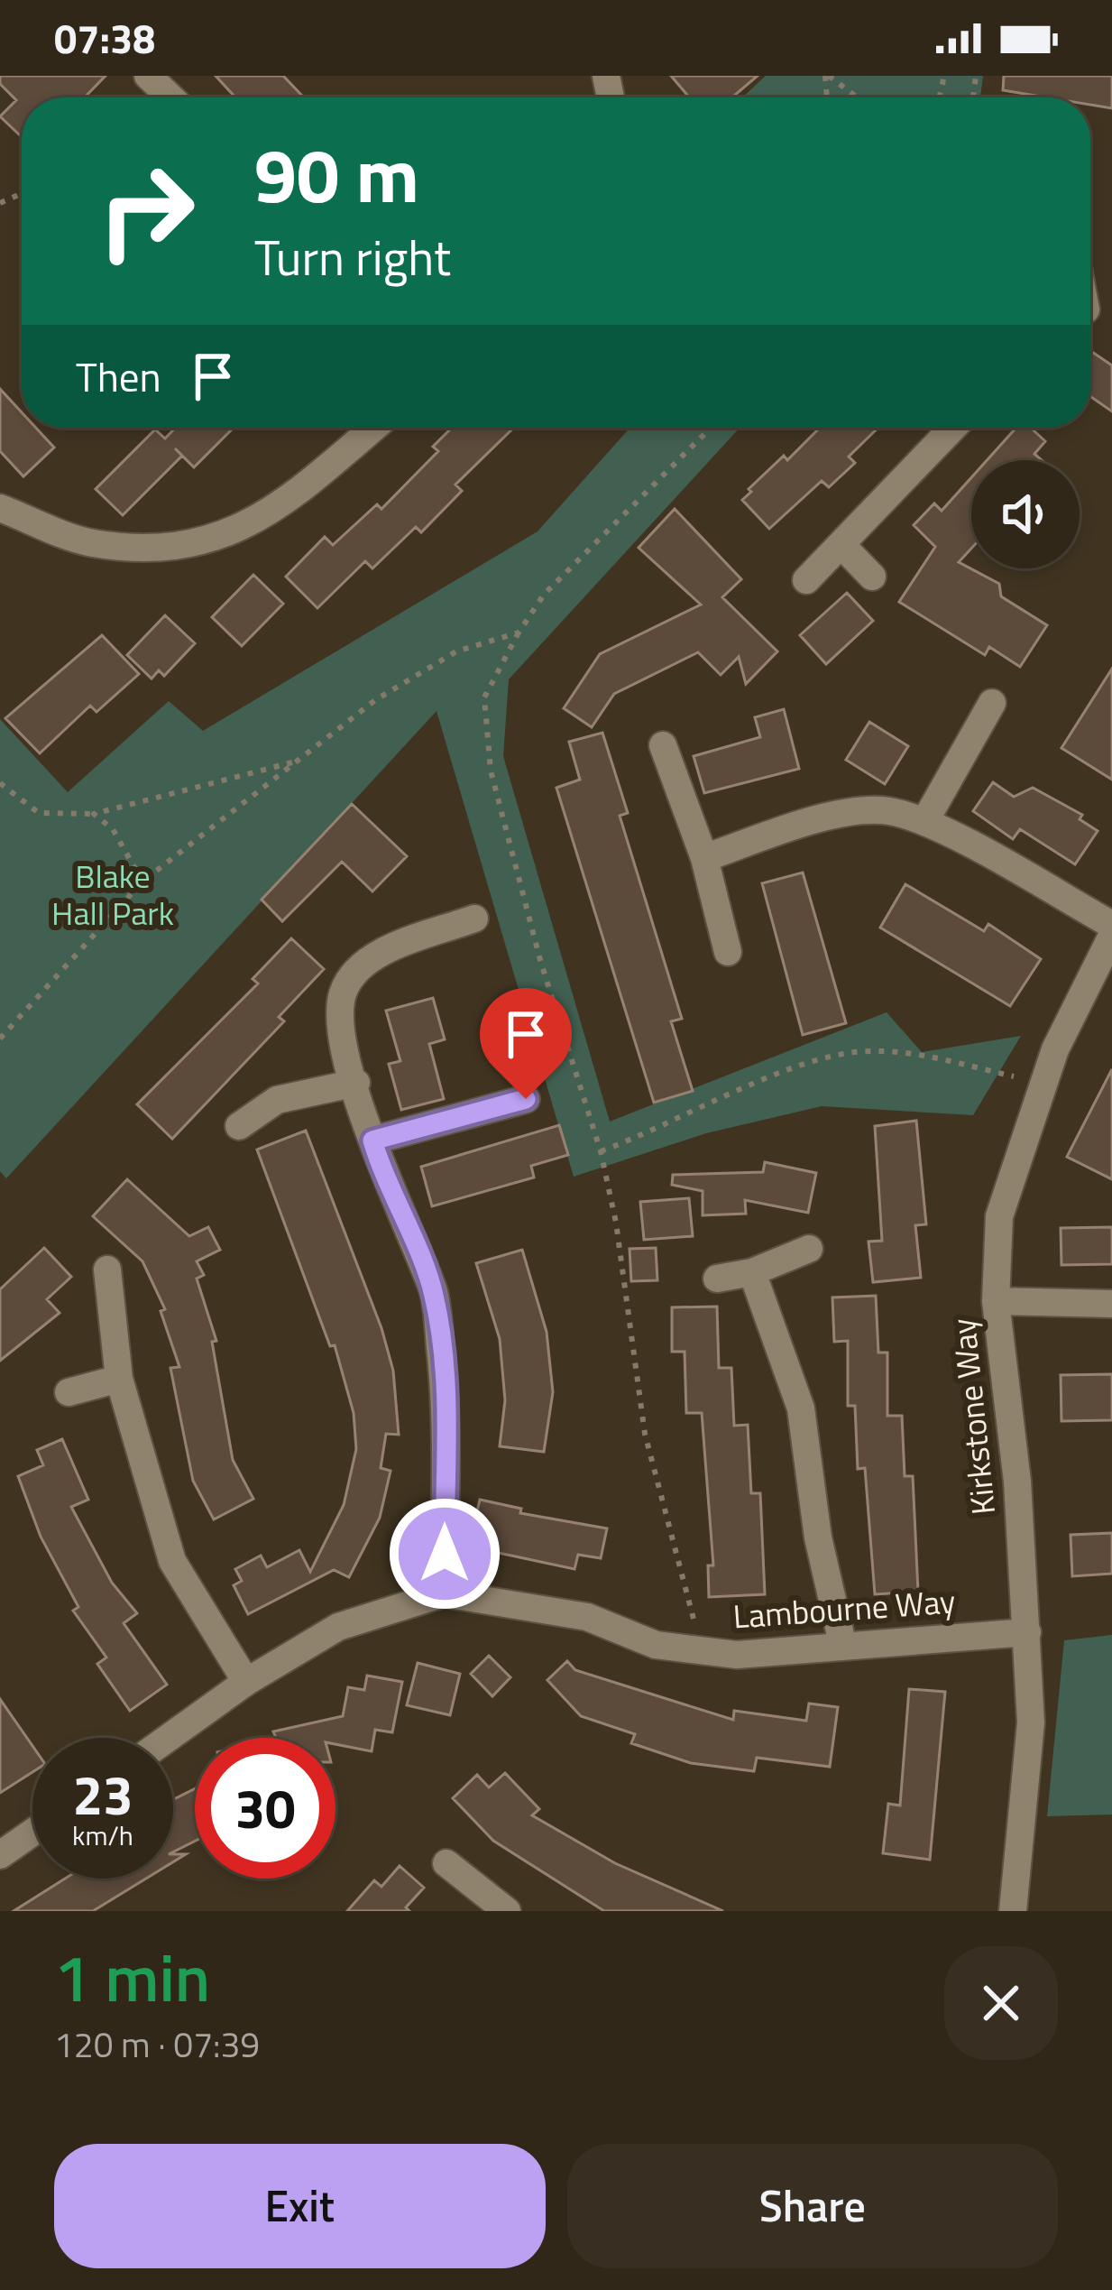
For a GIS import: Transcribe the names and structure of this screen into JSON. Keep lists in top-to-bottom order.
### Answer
{
  "streets": {
    "street": ["Kirkstone Way", "Lambourne Way"]
  },
  "crossings": [
    ["Kirkstone Way", "Lambourne Way"]
  ],
  "parks": ["Blake Hall Park"],
  "page": {
    "status": "07:38",
    "turn": ["90 m", "Turn right"],
    "then": "Then",
    "speed": "23 km/h",
    "limit": "30",
    "heading": ["1 min", "120 m · 07:39"],
    "buttons": ["Exit", "Share"]
  }
}
